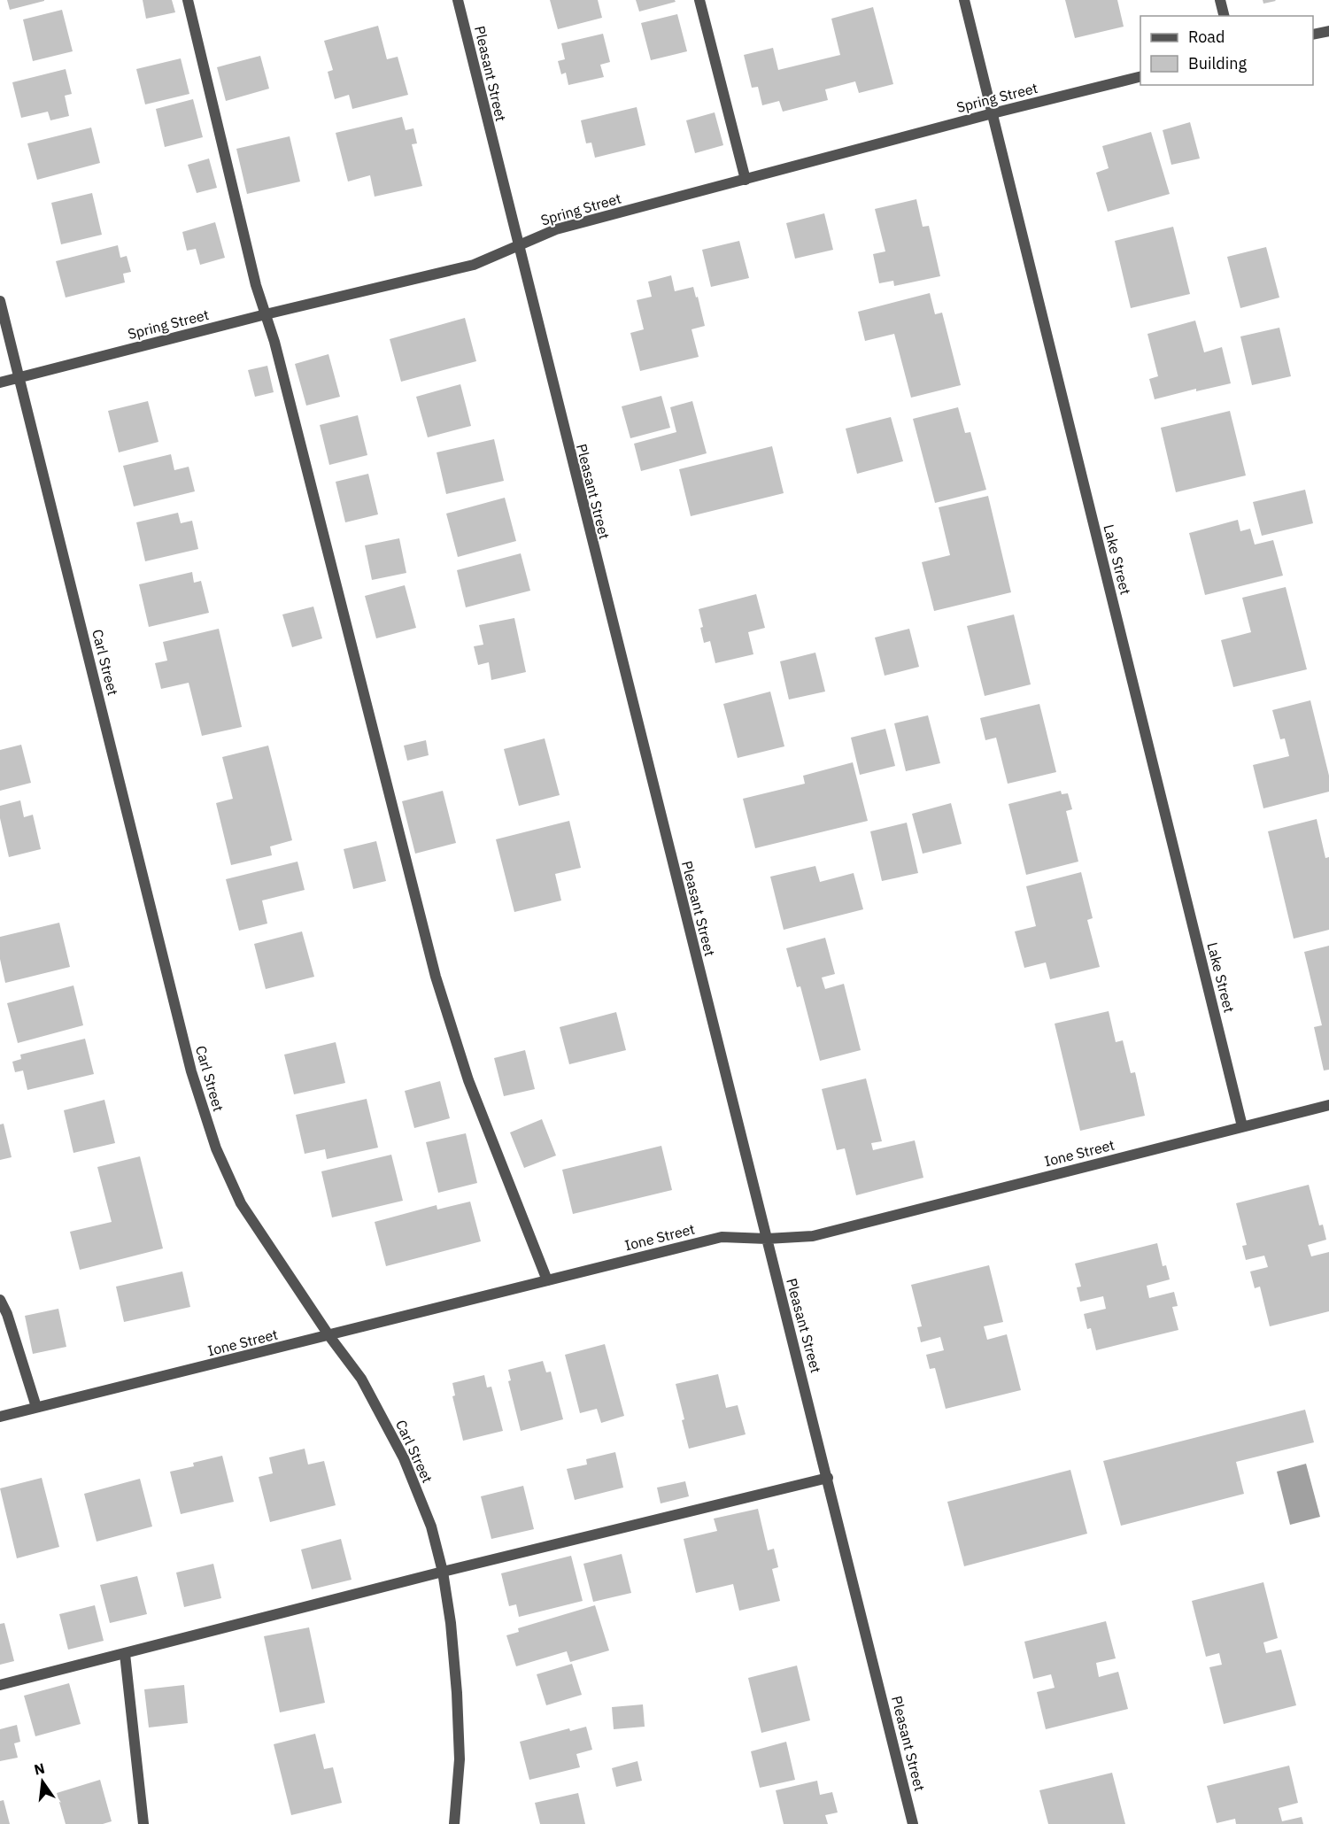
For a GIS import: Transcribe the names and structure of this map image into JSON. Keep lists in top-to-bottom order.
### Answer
{
  "streets": {
    "street": [
      "Pleasant Street",
      "Spring Street",
      "Lake Street",
      "Carl Street",
      "Ione Street"
    ]
  },
  "crossings": [
    ["Pleasant Street", "Spring Street"],
    ["Pleasant Street", "Ione Street"],
    ["Spring Street", "Lake Street"],
    ["Spring Street", "Carl Street"],
    ["Lake Street", "Ione Street"],
    ["Carl Street", "Ione Street"]
  ],
  "legend": ["Road", "Building"],
  "north": "top"
}
